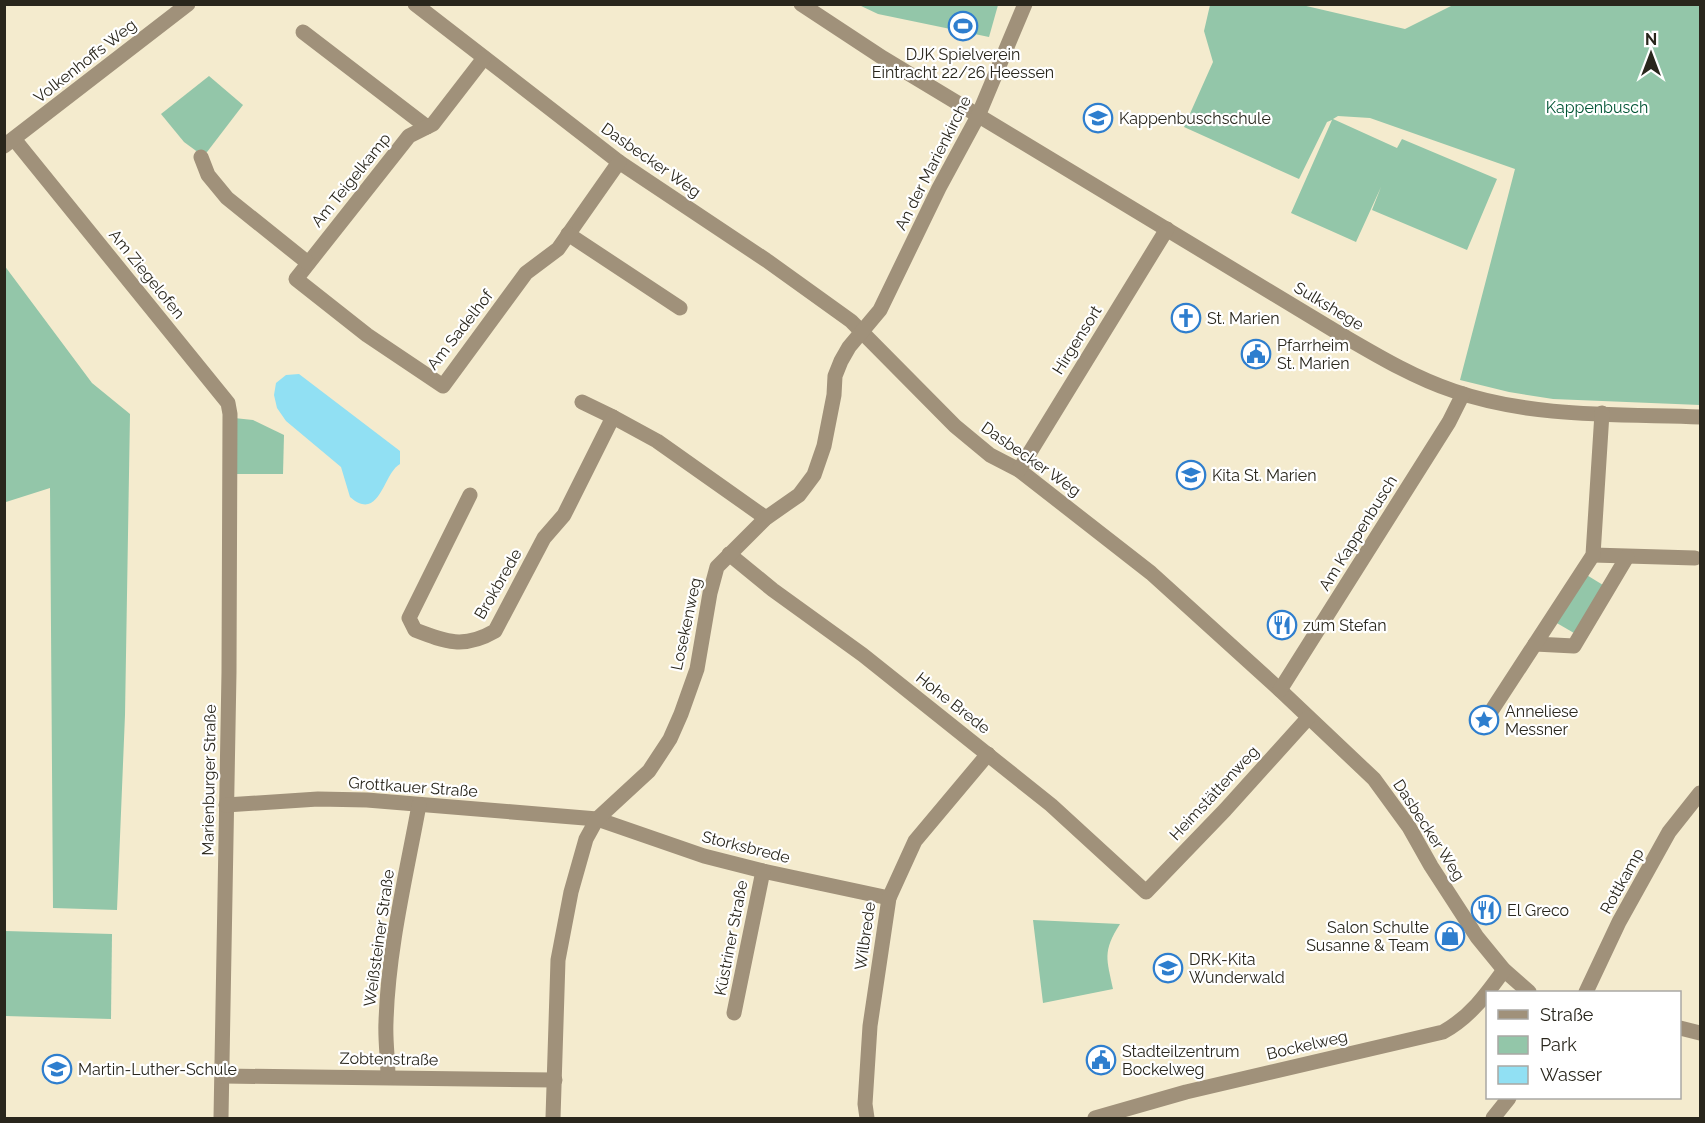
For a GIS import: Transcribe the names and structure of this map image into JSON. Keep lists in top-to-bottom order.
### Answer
{
  "streets": {
    "street": [
      "Volkenhoffs Weg",
      "Dasbecker Weg",
      "An der Marienkirche",
      "Am Teigelkamp",
      "Am Ziegelofen",
      "Sulkshege",
      "Am Sadelhof",
      "Hirgensort",
      "Am Kappenbusch",
      "Brokbrede",
      "Losekenweg",
      "Hohe Brede",
      "Marienburger Straße",
      "Grottkauer Straße",
      "Heimstättenweg",
      "Storksbrede",
      "Rottkamp",
      "Wilbrede",
      "Weißsteiner Straße",
      "Küstriner Straße",
      "Bockelweg",
      "Zobtenstraße"
    ]
  },
  "crossings": [
    ["Volkenhoffs Weg", "Am Ziegelofen"],
    ["Dasbecker Weg", "An der Marienkirche"],
    ["Dasbecker Weg", "Am Teigelkamp"],
    ["Dasbecker Weg", "Am Sadelhof"],
    ["Dasbecker Weg", "Hirgensort"],
    ["Dasbecker Weg", "Am Kappenbusch"],
    ["Dasbecker Weg", "Losekenweg"],
    ["Dasbecker Weg", "Heimstättenweg"],
    ["Dasbecker Weg", "Bockelweg"],
    ["An der Marienkirche", "Sulkshege"],
    ["An der Marienkirche", "Losekenweg"],
    ["Am Teigelkamp", "Am Sadelhof"],
    ["Am Ziegelofen", "Marienburger Straße"],
    ["Sulkshege", "Hirgensort"],
    ["Sulkshege", "Am Kappenbusch"],
    ["Losekenweg", "Hohe Brede"],
    ["Losekenweg", "Grottkauer Straße"],
    ["Losekenweg", "Storksbrede"],
    ["Losekenweg", "Zobtenstraße"],
    ["Hohe Brede", "Heimstättenweg"],
    ["Hohe Brede", "Wilbrede"],
    ["Marienburger Straße", "Grottkauer Straße"],
    ["Marienburger Straße", "Zobtenstraße"],
    ["Grottkauer Straße", "Storksbrede"],
    ["Grottkauer Straße", "Weißsteiner Straße"],
    ["Storksbrede", "Wilbrede"],
    ["Storksbrede", "Küstriner Straße"],
    ["Weißsteiner Straße", "Zobtenstraße"]
  ],
  "parks": ["Kappenbusch"],
  "places": {
    "sports": ["DJK Spielverein Eintracht 22/26 Heessen"],
    "school or university": [
      "Kappenbuschschule",
      "Kita St. Marien",
      "DRK-Kita Wunderwald",
      "Martin-Luther-Schule"
    ],
    "church": ["St. Marien"],
    "public building": ["Pfarrheim St. Marien", "Stadteilzentrum Bockelweg"],
    "restaurant": ["zum Stefan", "El Greco"],
    "place": ["Anneliese Messner"],
    "shop": ["Salon Schulte Susanne & Team"]
  },
  "legend": ["Straße", "Park", "Wasser"],
  "north": "top"
}
